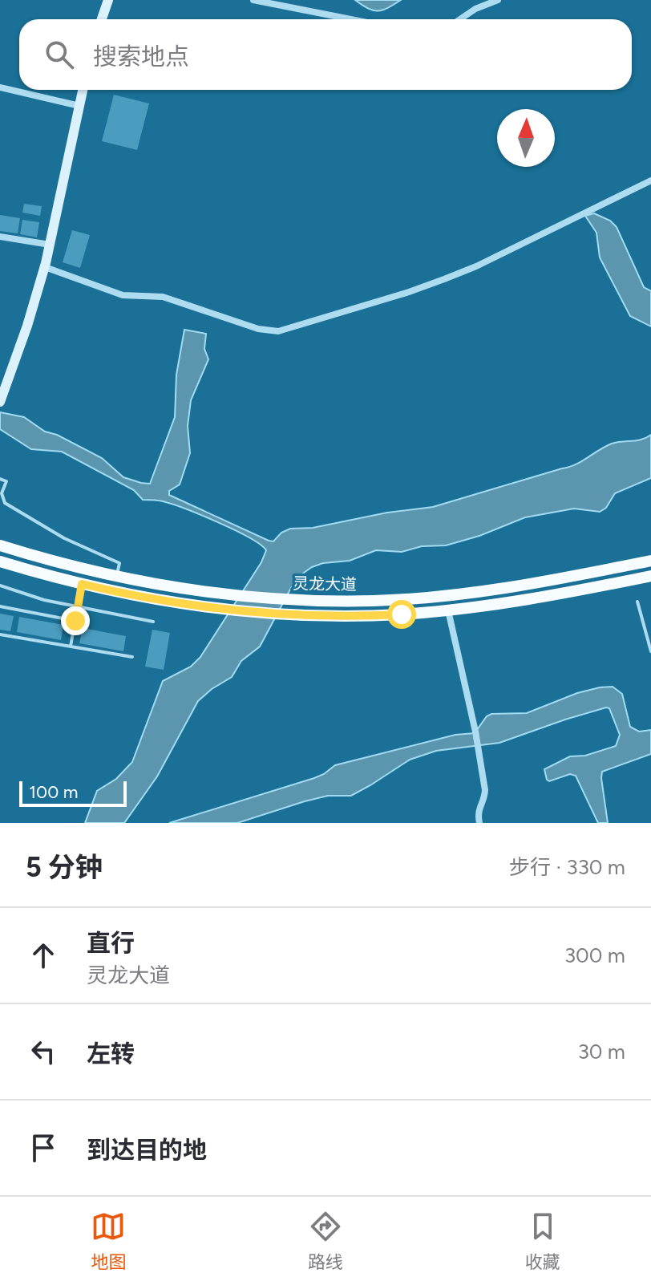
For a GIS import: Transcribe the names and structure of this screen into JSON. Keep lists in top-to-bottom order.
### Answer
{
  "streets": {
    "main road": ["灵龙大道"]
  },
  "scale_bar": "100 m",
  "north": "top",
  "page": {
    "search": "搜索地点",
    "scale": "100 m",
    "heading": ["5 分钟", "步行 · 330 m"],
    "list": [
      ["直行", "灵龙大道", "300 m"],
      ["左转", "30 m"],
      "到达目的地"
    ],
    "nav": ["地图", "路线", "收藏"]
  }
}
